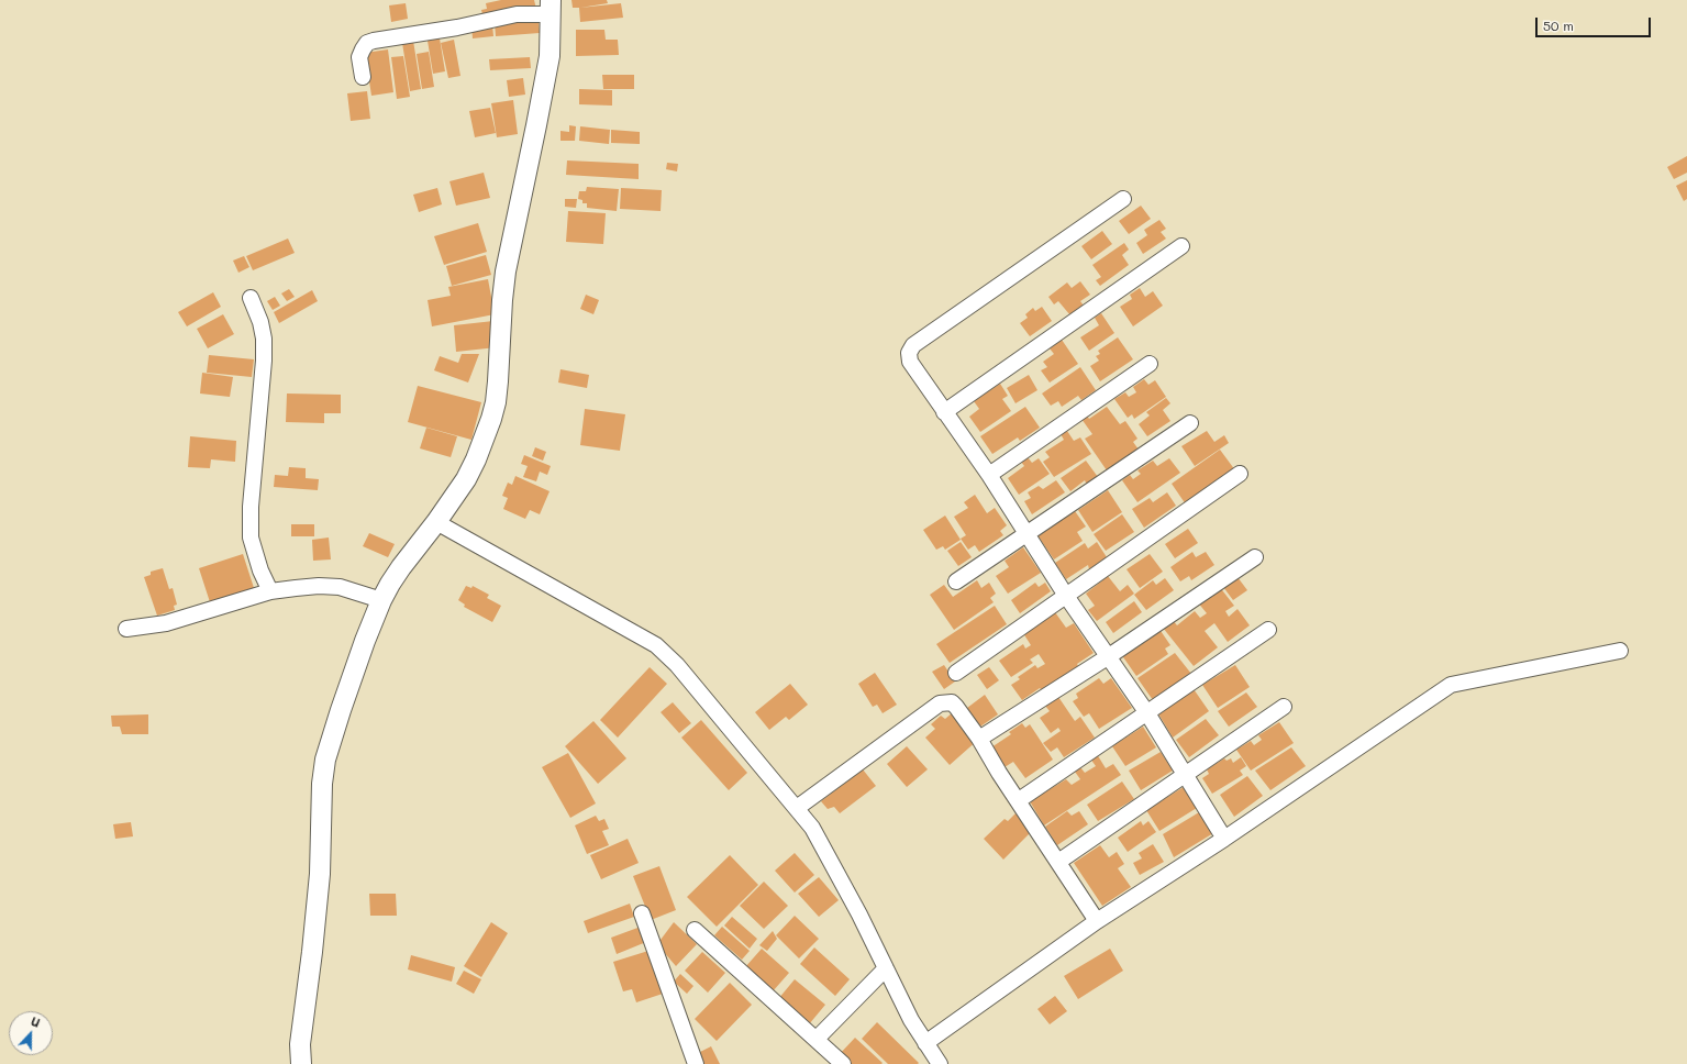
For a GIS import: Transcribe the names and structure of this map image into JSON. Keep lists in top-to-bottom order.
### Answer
{
  "scale_bar": "50 m",
  "north": "top"
}
